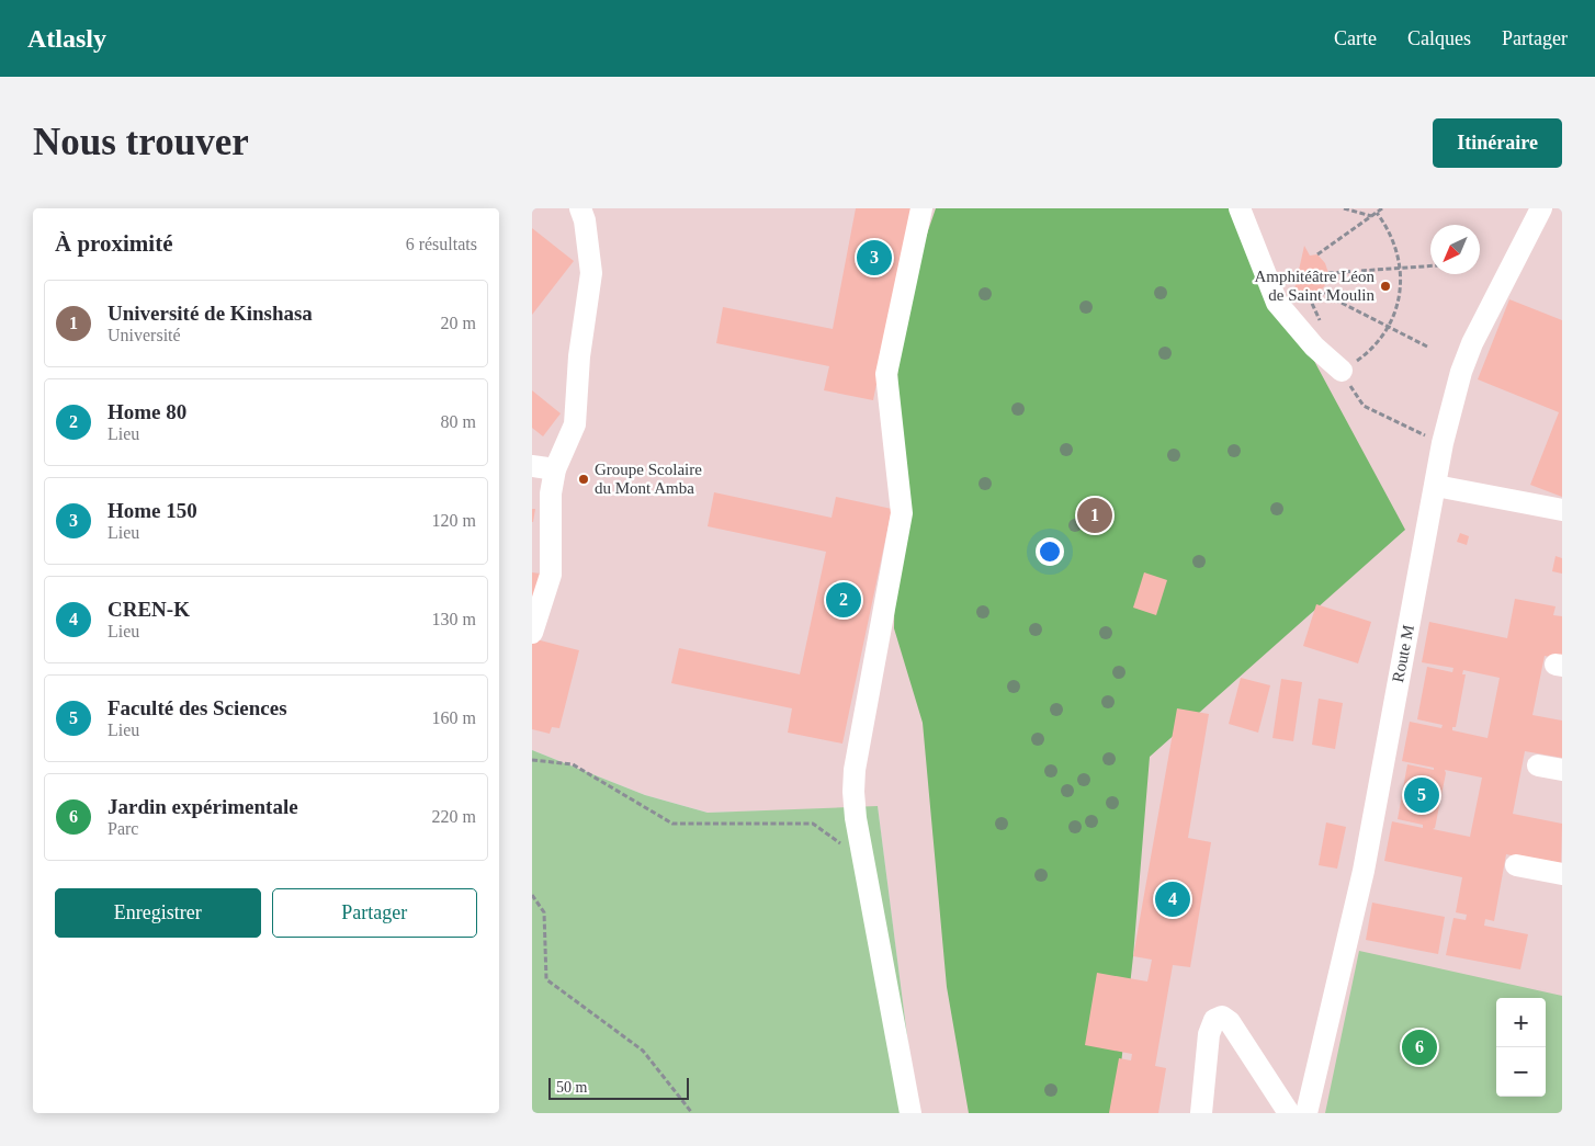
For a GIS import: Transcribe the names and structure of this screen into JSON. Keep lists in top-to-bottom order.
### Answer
{
  "streets": {
    "lane": ["Route M"]
  },
  "places": ["Amphitéâtre Léon de Saint Moulin", "Groupe Scolaire du Mont Amba"],
  "scale_bar": "50 m",
  "north": "bottom left",
  "page": {
    "header": "Atlasly",
    "nav": ["Carte", "Calques", "Partager"],
    "buttons": [
      "Itinéraire",
      ["Enregistrer", "Partager"]
    ],
    "title": "Nous trouver",
    "heading": ["À proximité", "6 résultats"],
    "pins": [
      "3",
      "1",
      "2",
      "5",
      "4",
      "6"
    ],
    "list": [
      {
        "mark": "1",
        "name": "Université de Kinshasa",
        "note": "Université",
        "value": "20 m"
      },
      {
        "mark": "2",
        "name": "Home 80",
        "note": "Lieu",
        "value": "80 m"
      },
      {
        "mark": "3",
        "name": "Home 150",
        "note": "Lieu",
        "value": "120 m"
      },
      {
        "mark": "4",
        "name": "CREN-K",
        "note": "Lieu",
        "value": "130 m"
      },
      {
        "mark": "5",
        "name": "Faculté des Sciences",
        "note": "Lieu",
        "value": "160 m"
      },
      {
        "mark": "6",
        "name": "Jardin expérimentale",
        "note": "Parc",
        "value": "220 m"
      }
    ],
    "map_buttons": ["+", "−"],
    "scale": "50 m"
  }
}
